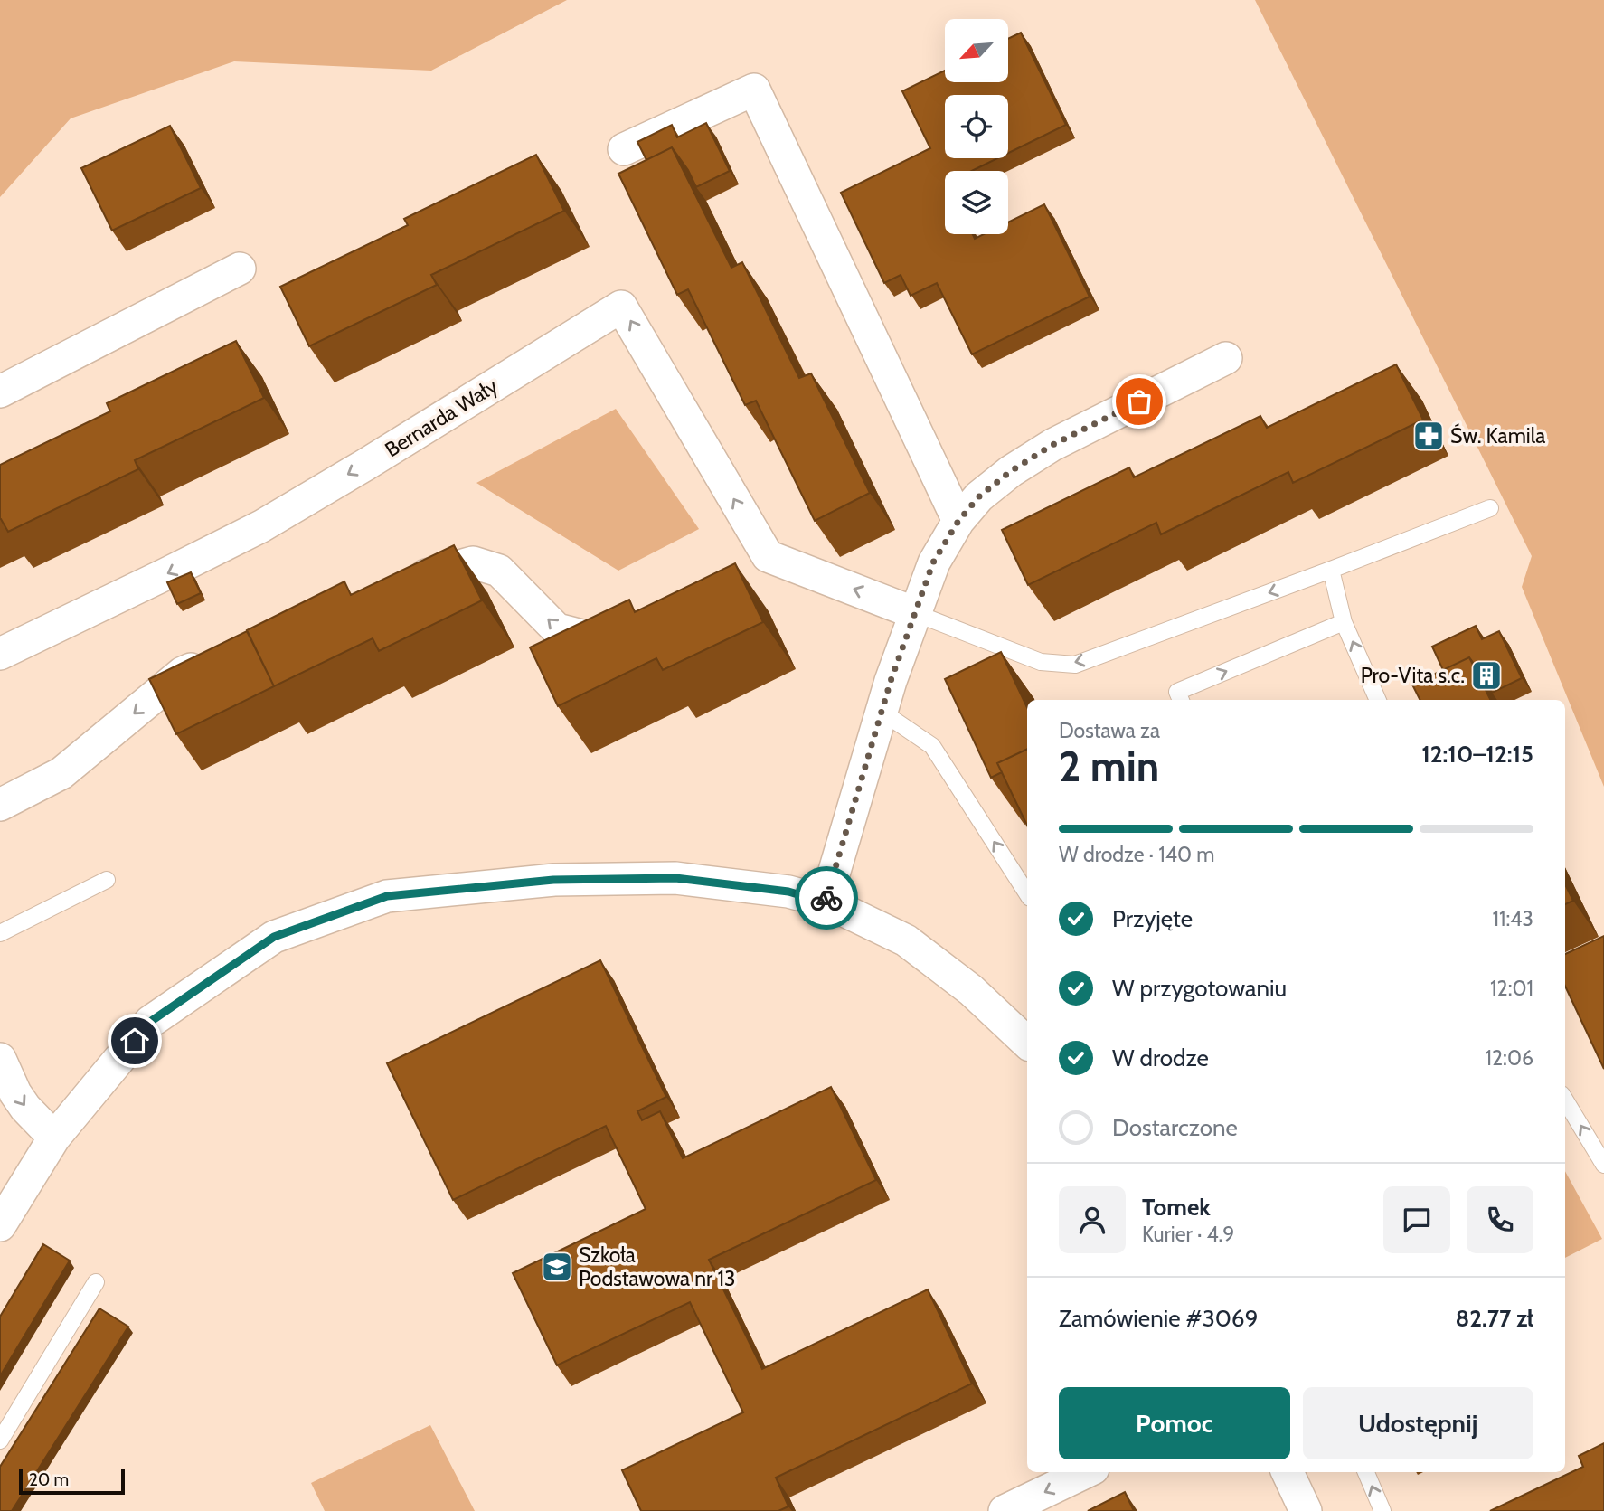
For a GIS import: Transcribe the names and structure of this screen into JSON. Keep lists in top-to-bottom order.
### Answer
{
  "streets": {
    "street": ["Bernarda Wały"]
  },
  "places": {
    "pharmacy": ["Św. Kamila"],
    "building": ["Pro-Vita s.c."],
    "school or university": ["Szkoła Podstawowa nr 13"]
  },
  "scale_bar": "20 m",
  "north": "bottom left",
  "page": {
    "heading": ["2 min", "Dostawa za", "12:10–12:15"],
    "panel": [
      "Tomek",
      "Kurier · 4.9",
      "Zamówienie #3069",
      "82.77 zł"
    ],
    "bar": "W drodze · 140 m",
    "list": [
      ["Przyjęte", "11:43"],
      ["W przygotowaniu", "12:01"],
      ["W drodze", "12:06"],
      "Dostarczone"
    ],
    "buttons": ["Pomoc", "Udostępnij"],
    "scale": "20 m"
  }
}
